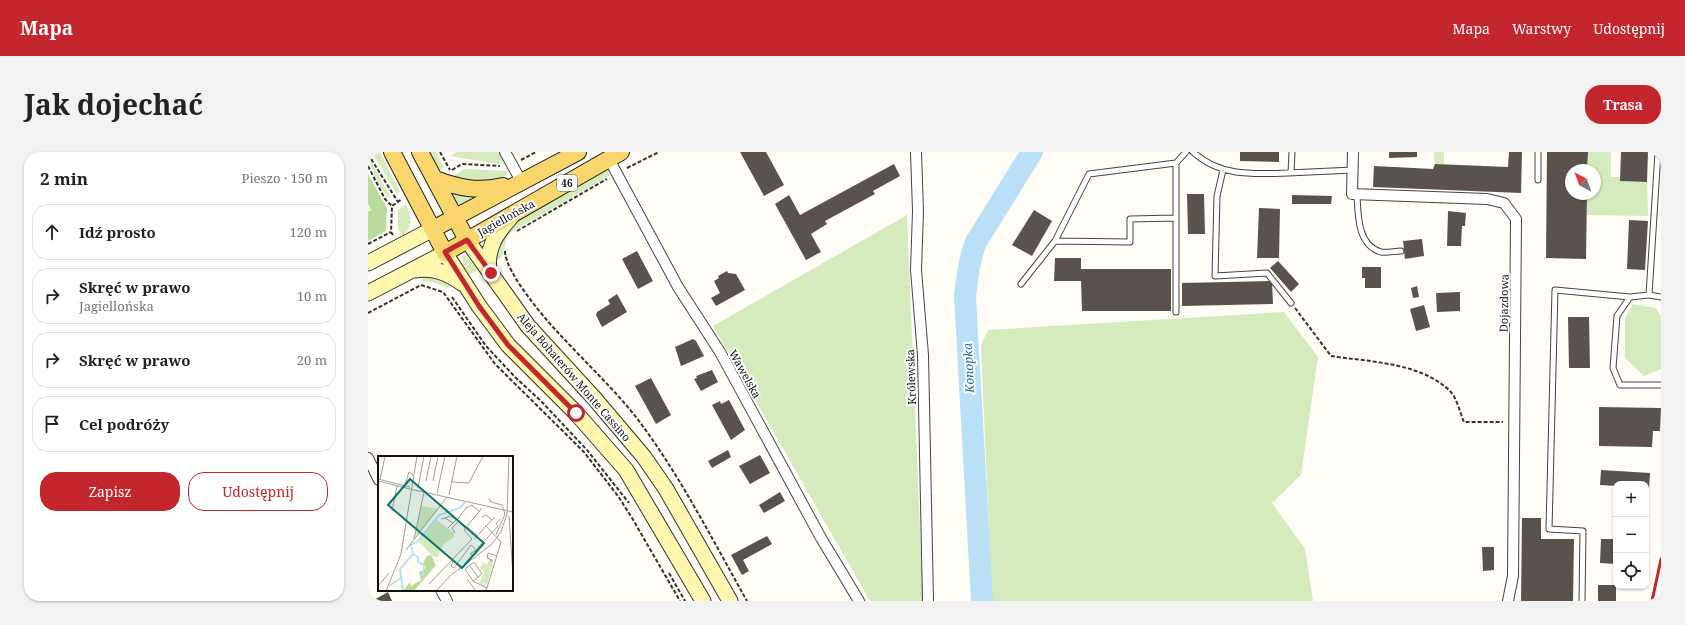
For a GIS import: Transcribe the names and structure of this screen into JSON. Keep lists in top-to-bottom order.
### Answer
{
  "streets": {
    "main road": ["46", "Jagiellońska", "Aleja Bohaterów Monte Cassino"],
    "street": ["Dojazdowa", "Wawelska", "Królewska"]
  },
  "crossings": [
    ["46", "Aleja Bohaterów Monte Cassino"],
    ["Jagiellońska", "Wawelska"],
    ["Jagiellońska", "Aleja Bohaterów Monte Cassino"]
  ],
  "water": ["Konopka"],
  "north": "top left",
  "page": {
    "header": "Mapa",
    "nav": ["Mapa", "Warstwy", "Udostępnij"],
    "title": "Jak dojechać",
    "buttons": [
      "Trasa",
      ["Zapisz", "Udostępnij"]
    ],
    "heading": ["2 min", "Pieszo · 150 m"],
    "list": [
      ["Idź prosto", "120 m"],
      ["Skręć w prawo", "Jagiellońska", "10 m"],
      ["Skręć w prawo", "20 m"],
      "Cel podróży"
    ],
    "map_buttons": ["+", "−"]
  }
}
